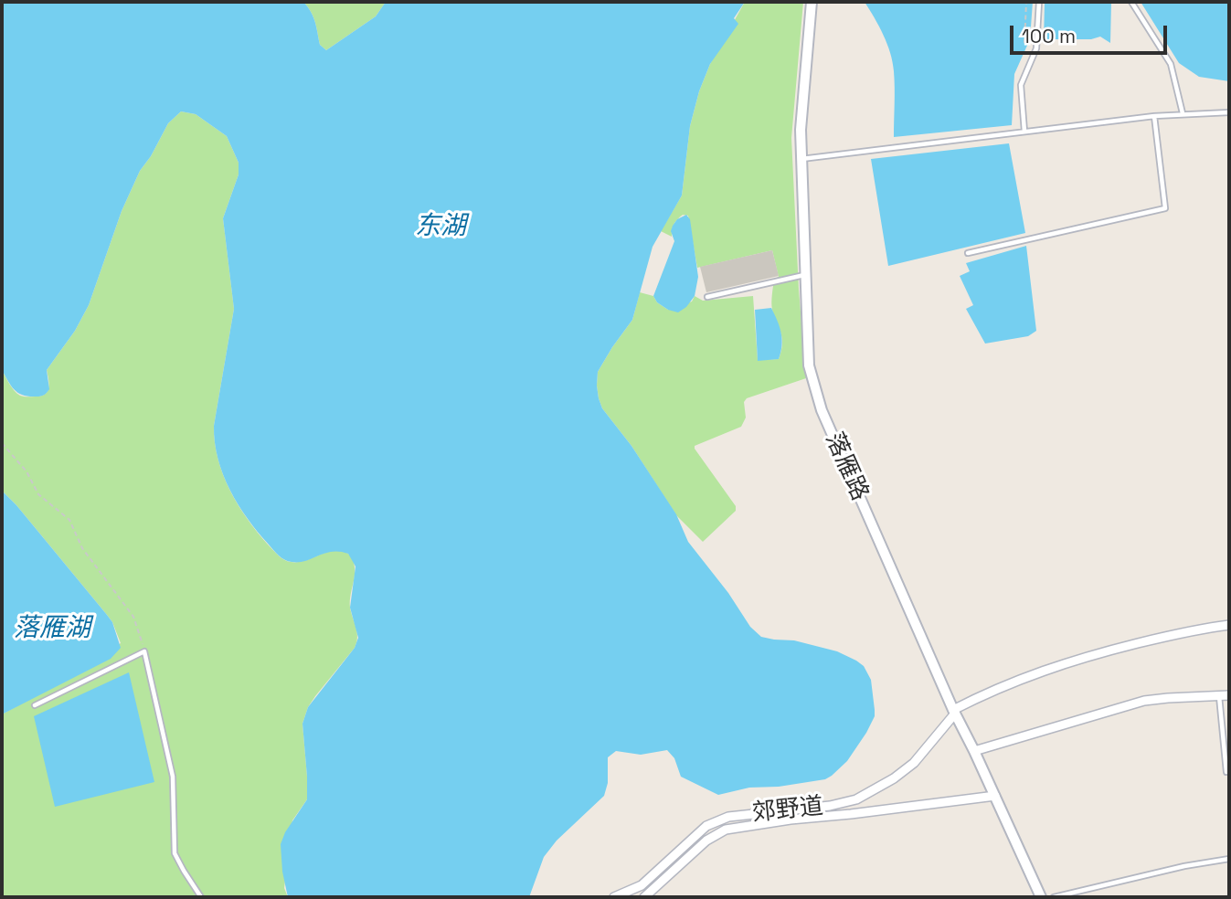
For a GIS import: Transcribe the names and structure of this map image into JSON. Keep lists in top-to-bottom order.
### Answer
{
  "streets": {
    "street": ["落雁路", "郊野道"]
  },
  "crossings": [
    ["落雁路", "郊野道"]
  ],
  "water": ["东湖", "落雁湖"],
  "scale_bar": "100 m"
}
